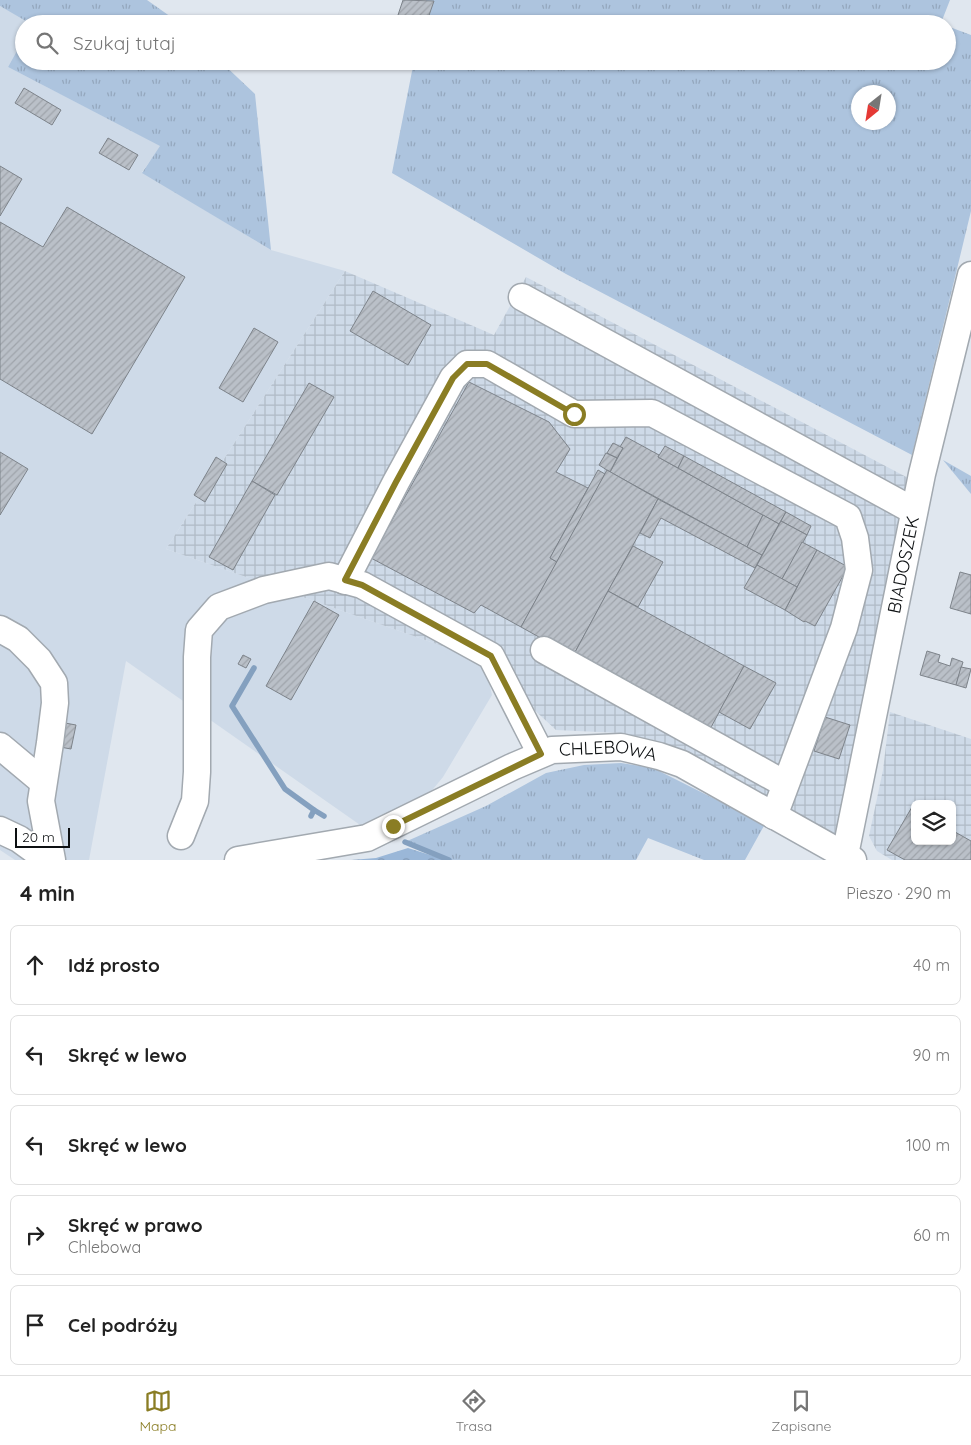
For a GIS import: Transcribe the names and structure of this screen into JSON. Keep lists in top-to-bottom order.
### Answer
{
  "streets": {
    "street": ["BIADOSZEK", "CHLEBOWA"]
  },
  "crossings": [
    ["BIADOSZEK", "CHLEBOWA"]
  ],
  "scale_bar": "20 m",
  "north": "bottom left",
  "page": {
    "search": "Szukaj tutaj",
    "scale": "20 m",
    "heading": ["4 min", "Pieszo · 290 m"],
    "list": [
      ["Idź prosto", "40 m"],
      ["Skręć w lewo", "90 m"],
      ["Skręć w lewo", "100 m"],
      ["Skręć w prawo", "Chlebowa", "60 m"],
      "Cel podróży"
    ],
    "nav": ["Mapa", "Trasa", "Zapisane"]
  }
}
